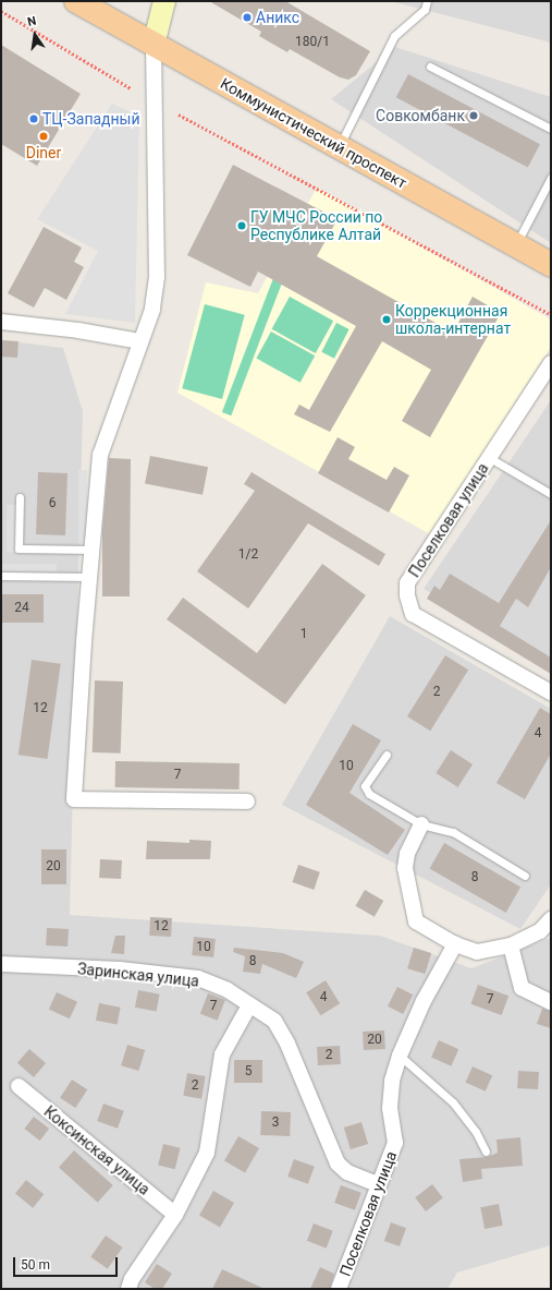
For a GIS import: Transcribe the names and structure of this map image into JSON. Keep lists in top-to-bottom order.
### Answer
{
  "streets": {
    "main road": ["Коммунистический проспект"],
    "street": ["Поселковая улица", "Заринская улица", "Коксинская улица"]
  },
  "crossings": [
    ["Поселковая улица", "Заринская улица"]
  ],
  "places": [
    "Аникс",
    "Совкомбанк",
    "ТЦ-Западный",
    "Diner",
    "ГУ МЧС России по Республике Алтай",
    "Коррекционная школа-интернат"
  ],
  "house_numbers": [
    "180/1",
    "6",
    "1/2",
    "24",
    "1",
    "2",
    "12",
    "4",
    "10",
    "7",
    "20",
    "8",
    "12",
    "10",
    "8",
    "4",
    "7",
    "7",
    "20",
    "2",
    "5",
    "2",
    "3"
  ],
  "scale_bar": "50 m",
  "north": "top"
}
